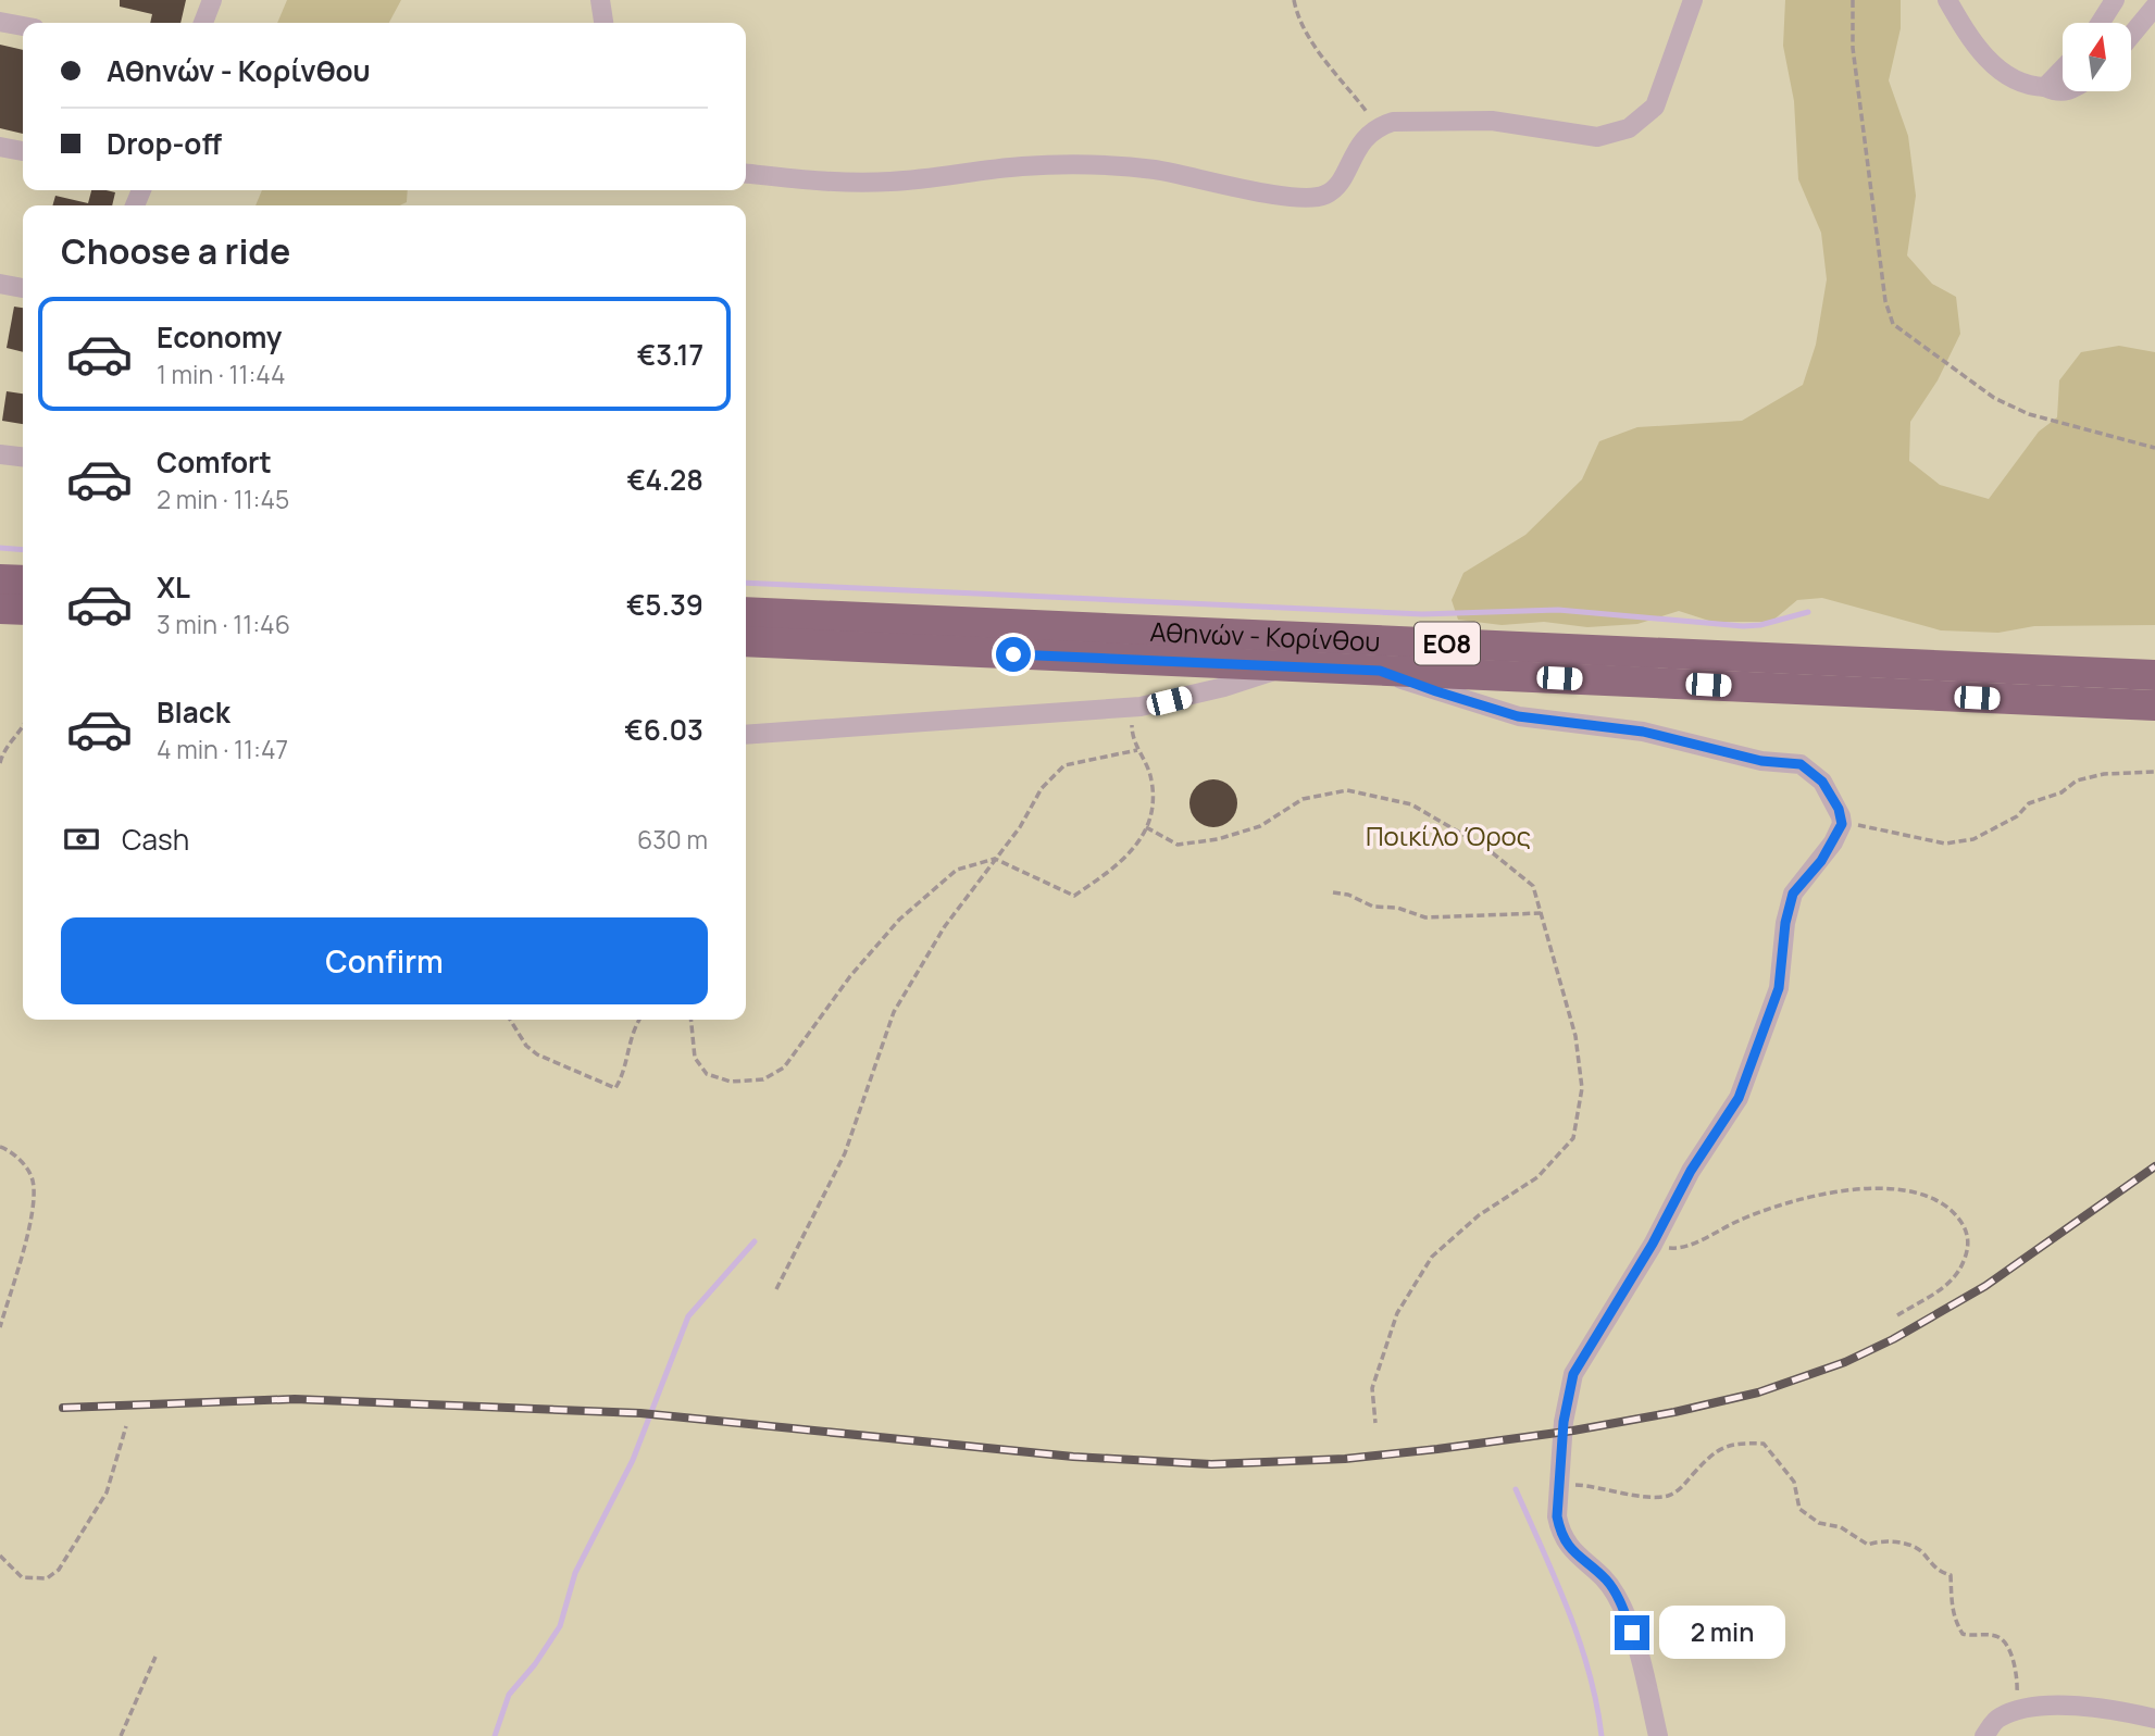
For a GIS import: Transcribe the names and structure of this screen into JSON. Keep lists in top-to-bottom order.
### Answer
{
  "streets": {
    "highway": ["Αθηνών - Κορίνθου", "ΕΟ8"]
  },
  "parks": ["Ποικίλο Όρος"],
  "north": "top",
  "page": {
    "banner": ["Αθηνών - Κορίνθου", "Drop-off"],
    "heading": "Choose a ride",
    "list": [
      {
        "name": "Economy",
        "note": "1 min · 11:44",
        "value": "€3.17"
      },
      {
        "name": "Comfort",
        "note": "2 min · 11:45",
        "value": "€4.28"
      },
      {
        "name": "XL",
        "note": "3 min · 11:46",
        "value": "€5.39"
      },
      {
        "name": "Black",
        "note": "4 min · 11:47",
        "value": "€6.03"
      }
    ],
    "pay": ["Cash", "630 m"],
    "buttons": "Confirm",
    "bubble": "2 min"
  }
}
